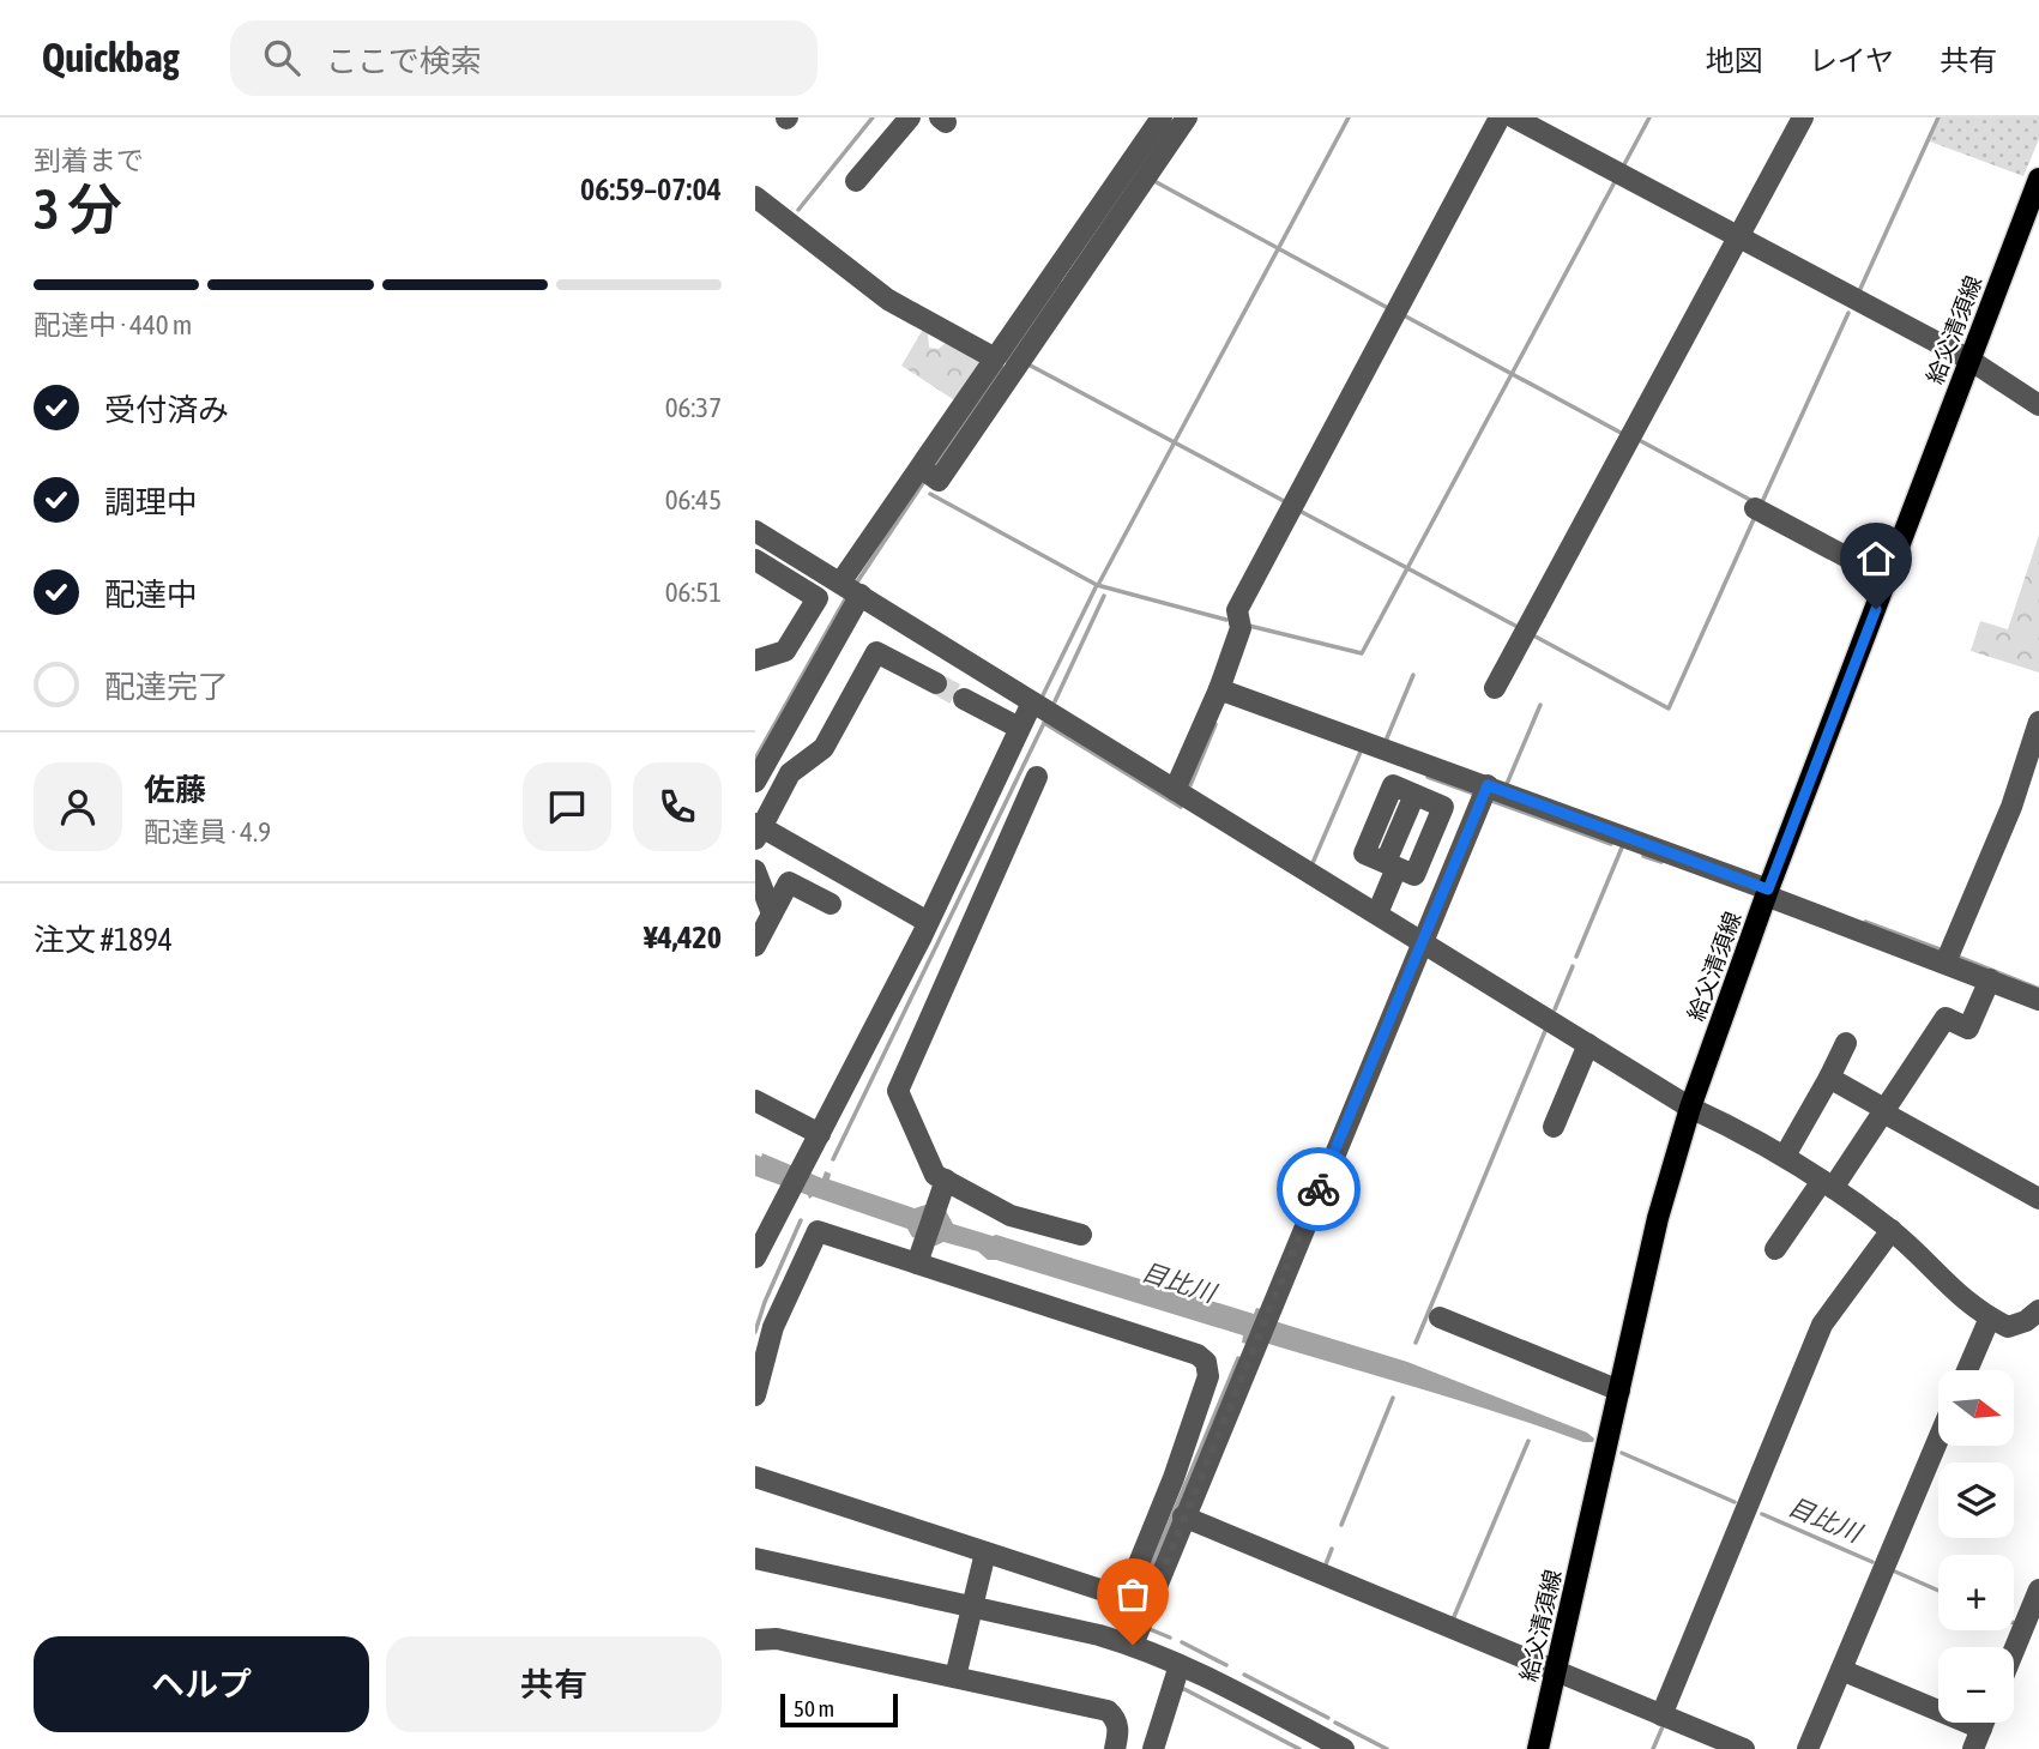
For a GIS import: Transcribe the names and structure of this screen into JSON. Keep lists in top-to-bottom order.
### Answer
{
  "streets": {
    "main road": ["給父清須線"]
  },
  "water": ["目比川"],
  "scale_bar": "50 m",
  "north": "right",
  "page": {
    "header": "Quickbag",
    "search": "ここで検索",
    "nav": ["地図", "レイヤ", "共有"],
    "heading": ["3 分", "到着まで", "06:59–07:04"],
    "panel": [
      "佐藤",
      "配達員 · 4.9",
      "注文 #1894",
      "¥4,420"
    ],
    "bar": "配達中 · 440 m",
    "list": [
      ["受付済み", "06:37"],
      ["調理中", "06:45"],
      ["配達中", "06:51"],
      "配達完了"
    ],
    "map_buttons": ["+", "−"],
    "buttons": ["ヘルプ", "共有"],
    "scale": "50 m"
  }
}
